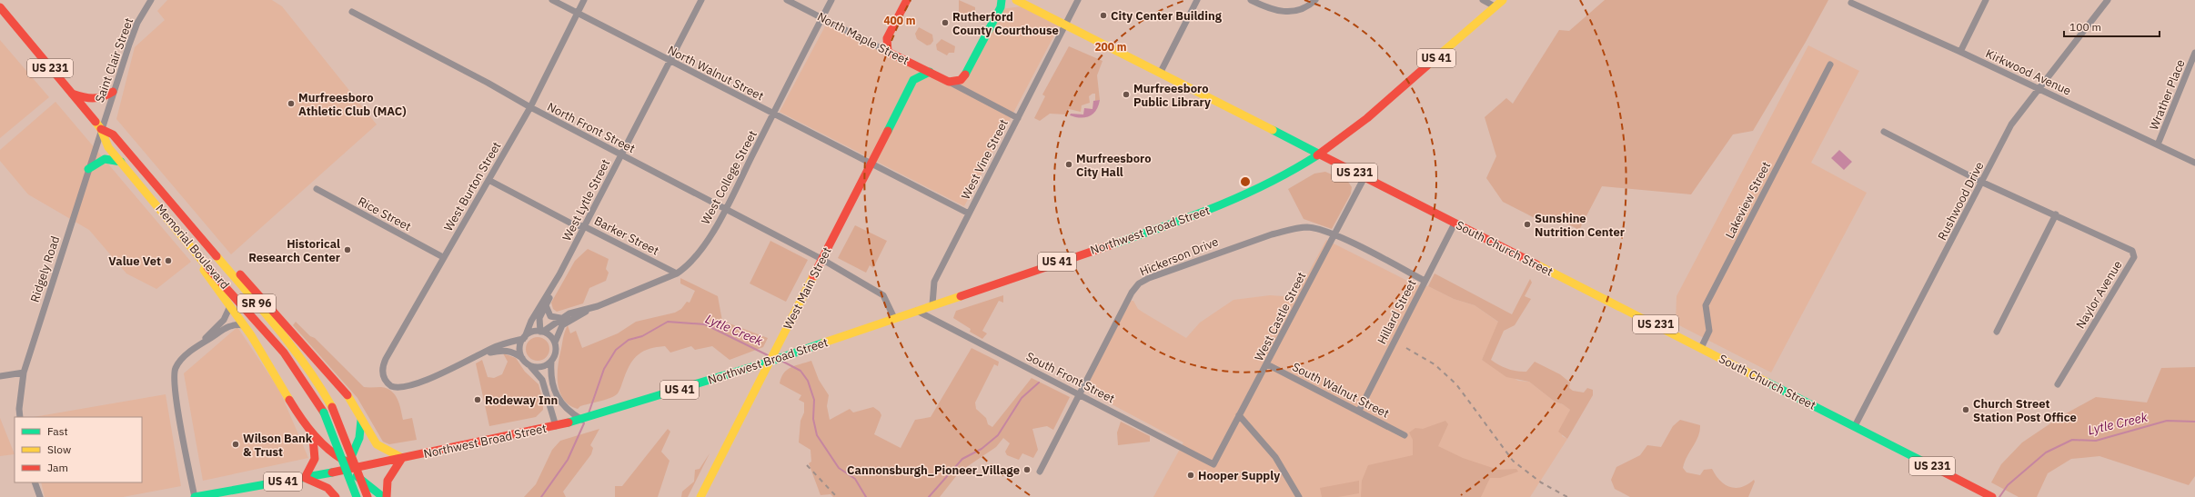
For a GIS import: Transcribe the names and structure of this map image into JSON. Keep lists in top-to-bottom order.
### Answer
{
  "streets": {
    "main road": [
      "North Maple Street",
      "US 41",
      "US 231",
      "Northwest Broad Street",
      "Memorial Boulevard",
      "South Church Street",
      "West Main Street",
      "SR 96"
    ],
    "street": [
      "Saint Clair Street",
      "Kirkwood Avenue",
      "North Walnut Street",
      "Wrather Place",
      "North Front Street",
      "West Vine Street",
      "West College Street",
      "West Burton Street",
      "West Lytle Street",
      "Lakeview Street",
      "Rushwood Drive",
      "Rice Street",
      "Barker Street",
      "Hickerson Drive",
      "Ridgely Road",
      "Naylor Avenue",
      "Hillard Street",
      "West Castle Street",
      "South Front Street",
      "South Walnut Street"
    ]
  },
  "crossings": [
    ["North Maple Street", "West College Street"],
    ["US 41", "Northwest Broad Street"],
    ["US 41", "South Church Street"],
    ["Saint Clair Street", "Memorial Boulevard"],
    ["Saint Clair Street", "Ridgely Road"],
    ["Kirkwood Avenue", "Wrather Place"],
    ["Kirkwood Avenue", "Rushwood Drive"],
    ["North Walnut Street", "West College Street"],
    ["North Walnut Street", "West Burton Street"],
    ["North Walnut Street", "West Lytle Street"],
    ["North Walnut Street", "West Main Street"],
    ["North Front Street", "West College Street"],
    ["North Front Street", "West Burton Street"],
    ["North Front Street", "West Lytle Street"],
    ["North Front Street", "West Main Street"],
    ["West Vine Street", "Northwest Broad Street"],
    ["West Vine Street", "South Church Street"],
    ["West College Street", "West Lytle Street"],
    ["West College Street", "Barker Street"],
    ["West Burton Street", "Rice Street"],
    ["West Burton Street", "Barker Street"],
    ["West Lytle Street", "Barker Street"],
    ["Lakeview Street", "South Church Street"],
    ["Rushwood Drive", "South Church Street"],
    ["Rushwood Drive", "Naylor Avenue"],
    ["Northwest Broad Street", "South Church Street"],
    ["Northwest Broad Street", "West Main Street"],
    ["Northwest Broad Street", "South Front Street"],
    ["Memorial Boulevard", "Ridgely Road"],
    ["South Church Street", "Hillard Street"],
    ["South Church Street", "West Castle Street"],
    ["Hickerson Drive", "Hillard Street"],
    ["Hickerson Drive", "West Castle Street"],
    ["Hickerson Drive", "South Front Street"],
    ["Hillard Street", "South Walnut Street"],
    ["West Castle Street", "South Front Street"],
    ["West Castle Street", "South Walnut Street"]
  ],
  "water": ["Lytle Creek"],
  "places": [
    "City Center Building",
    "Rutherford County Courthouse",
    "Murfreesboro Public Library",
    "Murfreesboro Athletic Club (MAC)",
    "Murfreesboro City Hall",
    "Sunshine Nutrition Center",
    "Historical Research Center",
    "Value Vet",
    "Rodeway Inn",
    "Church Street Station Post Office",
    "Wilson Bank & Trust",
    "Cannonsburgh_Pioneer_Village",
    "Hooper Supply"
  ],
  "legend": ["Fast", "Slow", "Jam"],
  "scale_bar": "100 m",
  "rings": ["400 m", "200 m"]
}
